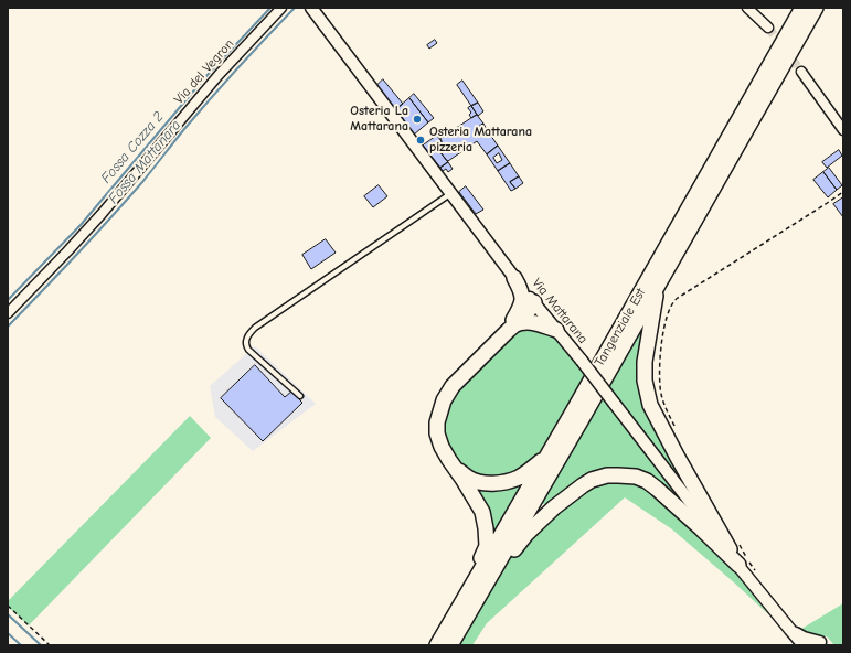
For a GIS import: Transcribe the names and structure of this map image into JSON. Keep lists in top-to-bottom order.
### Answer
{
  "streets": {
    "highway": ["Tangenziale Est"],
    "street": ["Via del Vegron", "Via Mattarana"]
  },
  "water": ["Fossa Cozza 2", "Fossa Mattanara"],
  "places": ["Osteria La Mattarana", "Osteria Mattarana pizzeria"]
}
